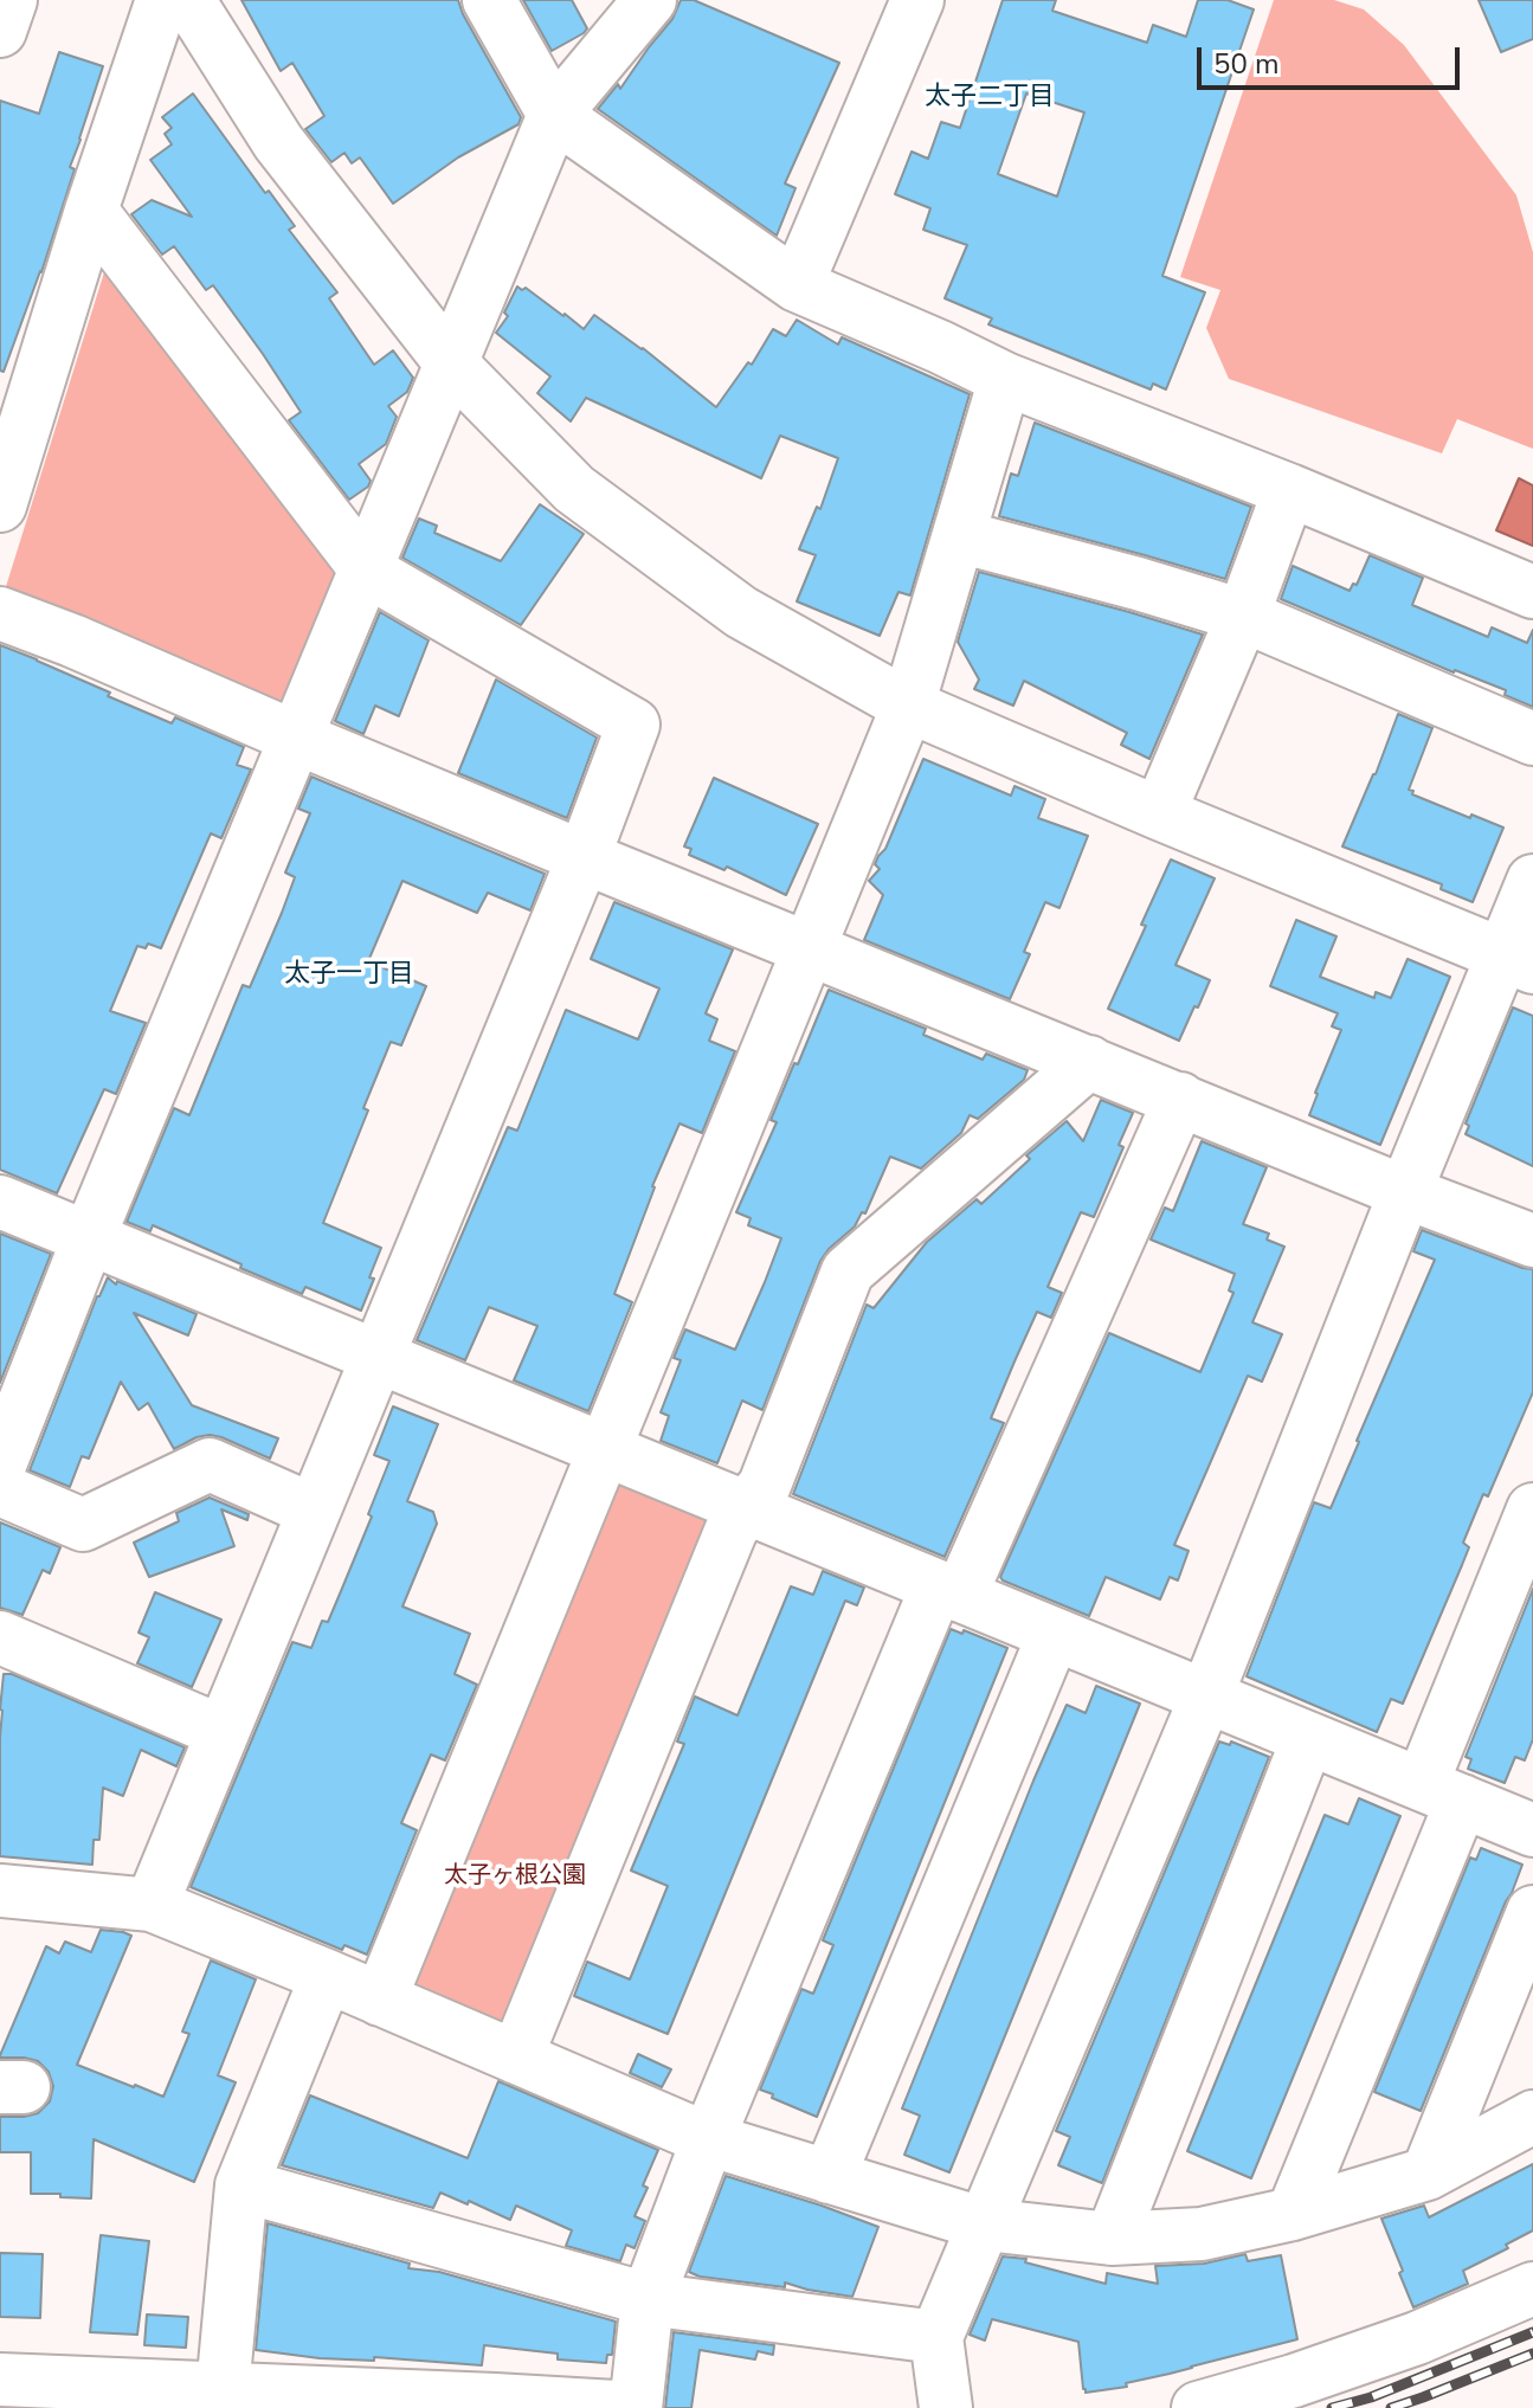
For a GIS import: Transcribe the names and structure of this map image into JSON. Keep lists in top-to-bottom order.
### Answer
{
  "districts": ["太子二丁目", "太子一丁目"],
  "parks": ["太子ヶ根公園"],
  "scale_bar": "50 m"
}
